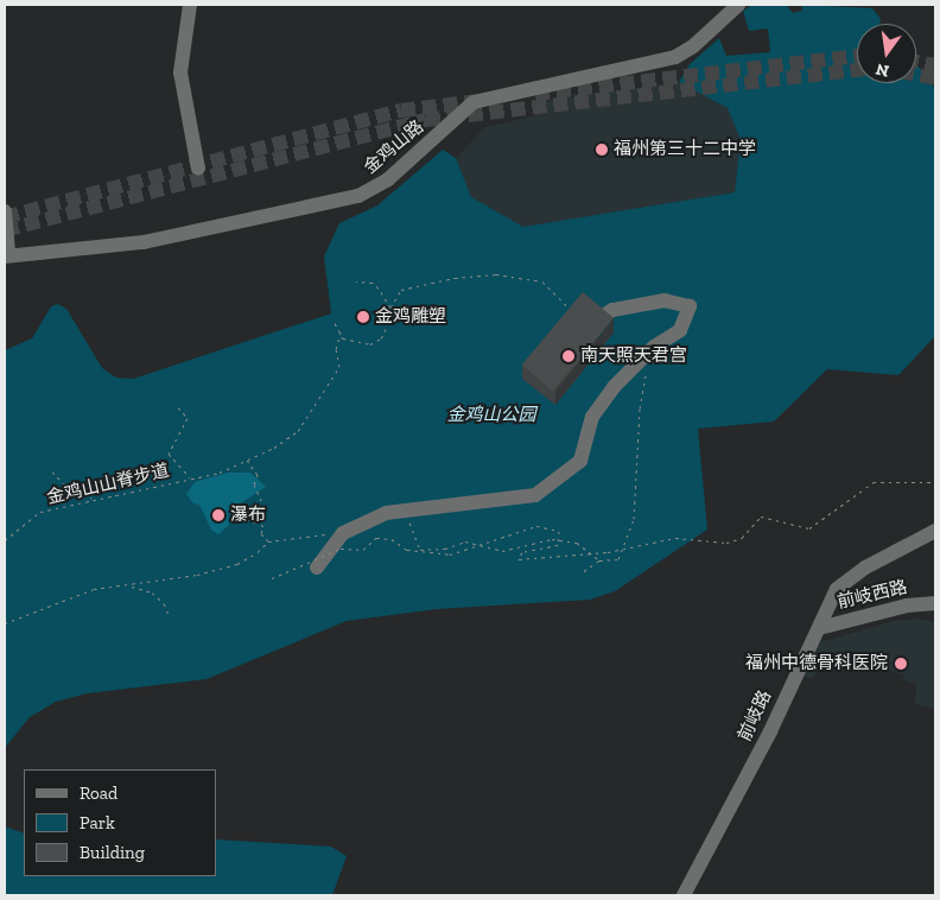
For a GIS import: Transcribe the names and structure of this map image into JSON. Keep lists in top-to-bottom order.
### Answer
{
  "streets": {
    "street": ["金鸡山路", "前岐西路", "前岐路"],
    "path": ["金鸡山山脊步道"]
  },
  "crossings": [
    ["前岐西路", "前岐路"]
  ],
  "parks": ["金鸡山公园"],
  "places": [
    "福州第三十二中学",
    "金鸡雕塑",
    "南天照天君宫",
    "瀑布",
    "福州中德骨科医院"
  ],
  "legend": ["Road", "Park", "Building"],
  "north": "bottom"
}
